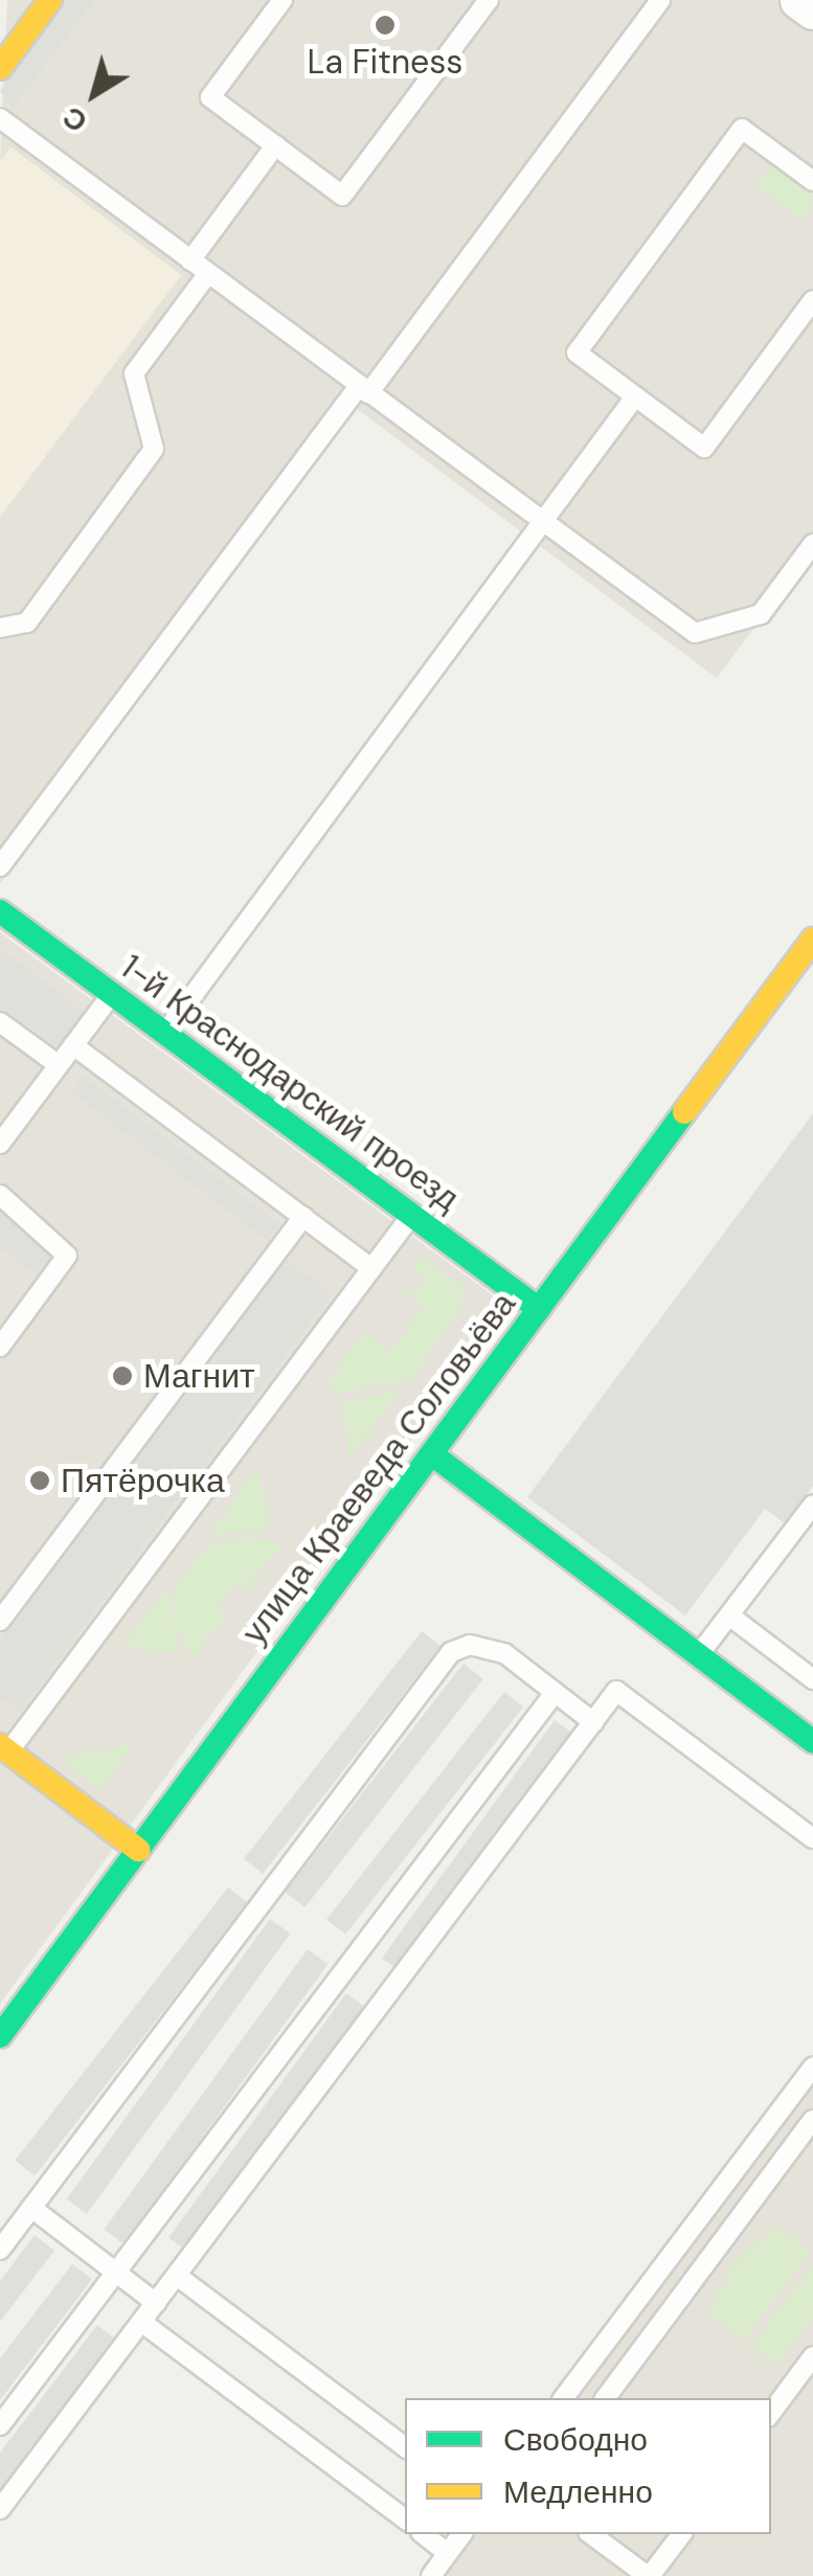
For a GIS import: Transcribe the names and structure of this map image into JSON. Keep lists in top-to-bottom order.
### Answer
{
  "streets": {
    "street": ["1-й Краснодарский проезд", "улица Краеведа Соловьёва"]
  },
  "crossings": [
    ["1-й Краснодарский проезд", "улица Краеведа Соловьёва"]
  ],
  "places": ["La Fitness", "Магнит", "Пятёрочка"],
  "legend": ["Свободно", "Медленно"],
  "north": "bottom left"
}
